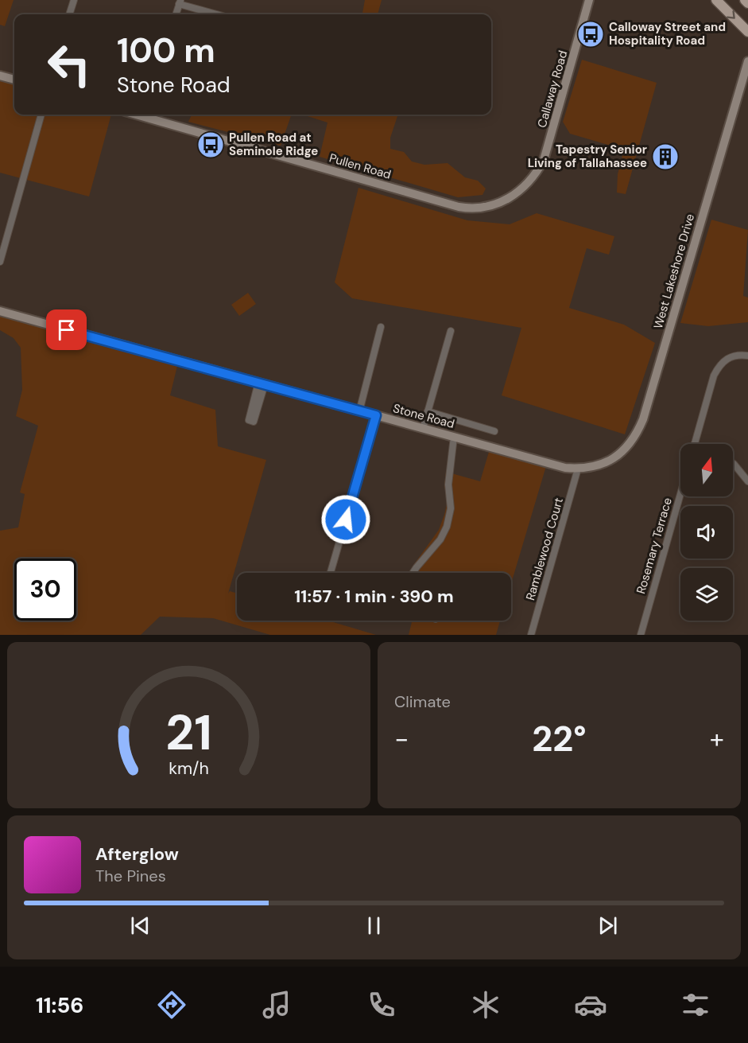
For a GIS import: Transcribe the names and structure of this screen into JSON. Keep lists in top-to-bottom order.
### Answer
{
  "streets": {
    "street": [
      "Callaway Road",
      "Pullen Road",
      "West Lakeshore Drive",
      "Stone Road",
      "Rosemary Terrace",
      "Ramblewood Court"
    ]
  },
  "crossings": [
    ["Callaway Road", "Pullen Road"],
    ["West Lakeshore Drive", "Stone Road"],
    ["Stone Road", "Ramblewood Court"]
  ],
  "places": {
    "bus stop": ["Calloway Street and Hospitality Road", "Pullen Road at Seminole Ridge"],
    "building": ["Tapestry Senior Living of Tallahassee"]
  },
  "north": "top",
  "page": {
    "turn": ["100 m", "Stone Road"],
    "limit": "30",
    "trip": "11:57 · 1 min · 390 m",
    "tile": "Climate",
    "heat": ["−", "22°", "+"],
    "song": ["Afterglow", "The Pines"],
    "tabs": "11:56",
    "gauge": ["21", "km/h"]
  }
}
